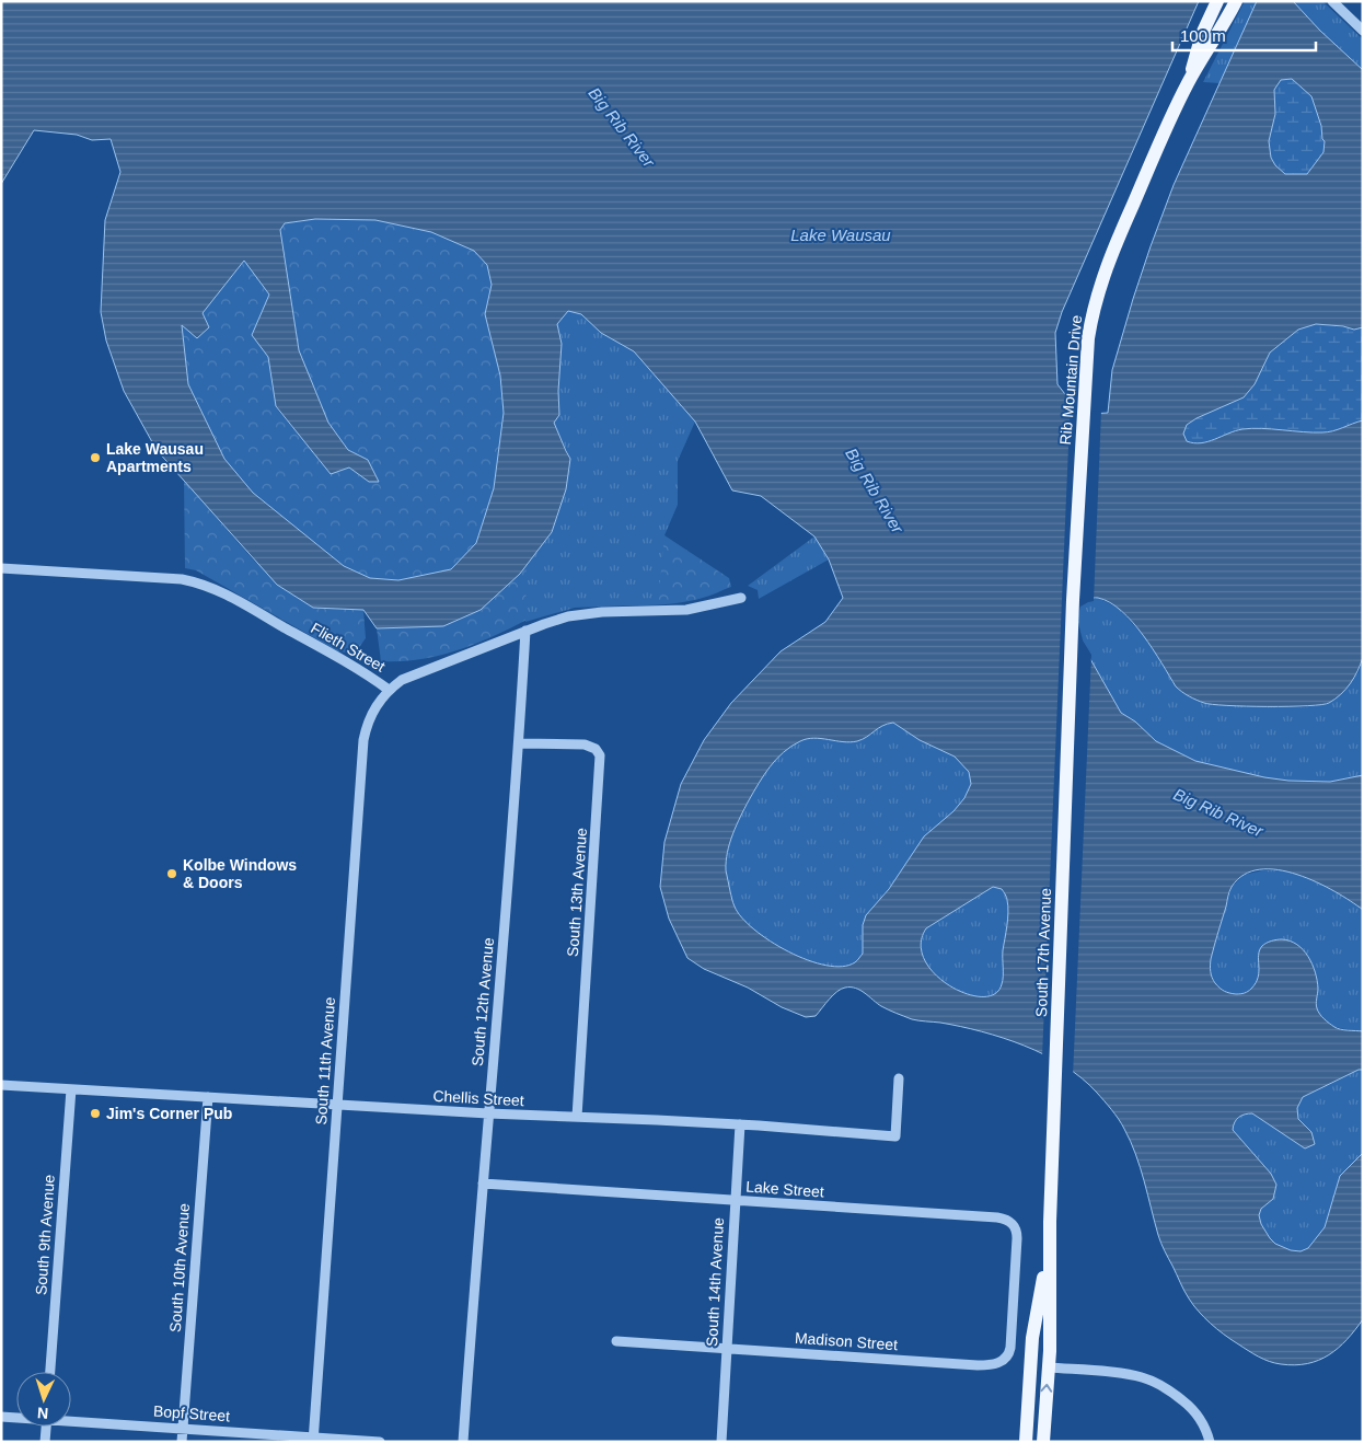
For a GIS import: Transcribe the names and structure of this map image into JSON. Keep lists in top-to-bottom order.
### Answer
{
  "streets": {
    "main road": ["Rib Mountain Drive", "South 17th Avenue"],
    "street": [
      "Flieth Street",
      "South 13th Avenue",
      "South 12th Avenue",
      "South 11th Avenue",
      "Chellis Street",
      "Lake Street",
      "South 9th Avenue",
      "South 10th Avenue",
      "South 14th Avenue",
      "Madison Street",
      "Bopf Street"
    ]
  },
  "crossings": [
    ["Rib Mountain Drive", "South 17th Avenue"],
    ["Flieth Street", "South 12th Avenue"],
    ["Flieth Street", "South 11th Avenue"],
    ["South 13th Avenue", "South 12th Avenue"],
    ["South 13th Avenue", "Chellis Street"],
    ["South 12th Avenue", "Chellis Street"],
    ["South 12th Avenue", "Lake Street"],
    ["South 11th Avenue", "Chellis Street"],
    ["South 11th Avenue", "Bopf Street"],
    ["Chellis Street", "South 9th Avenue"],
    ["Chellis Street", "South 10th Avenue"],
    ["Chellis Street", "South 14th Avenue"],
    ["Lake Street", "South 14th Avenue"],
    ["Lake Street", "Madison Street"],
    ["South 10th Avenue", "Bopf Street"],
    ["South 14th Avenue", "Madison Street"]
  ],
  "water": ["Big Rib River", "Lake Wausau"],
  "places": ["Lake Wausau Apartments", "Kolbe Windows & Doors", "Jim's Corner Pub"],
  "scale_bar": "100 m",
  "north": "bottom"
}
